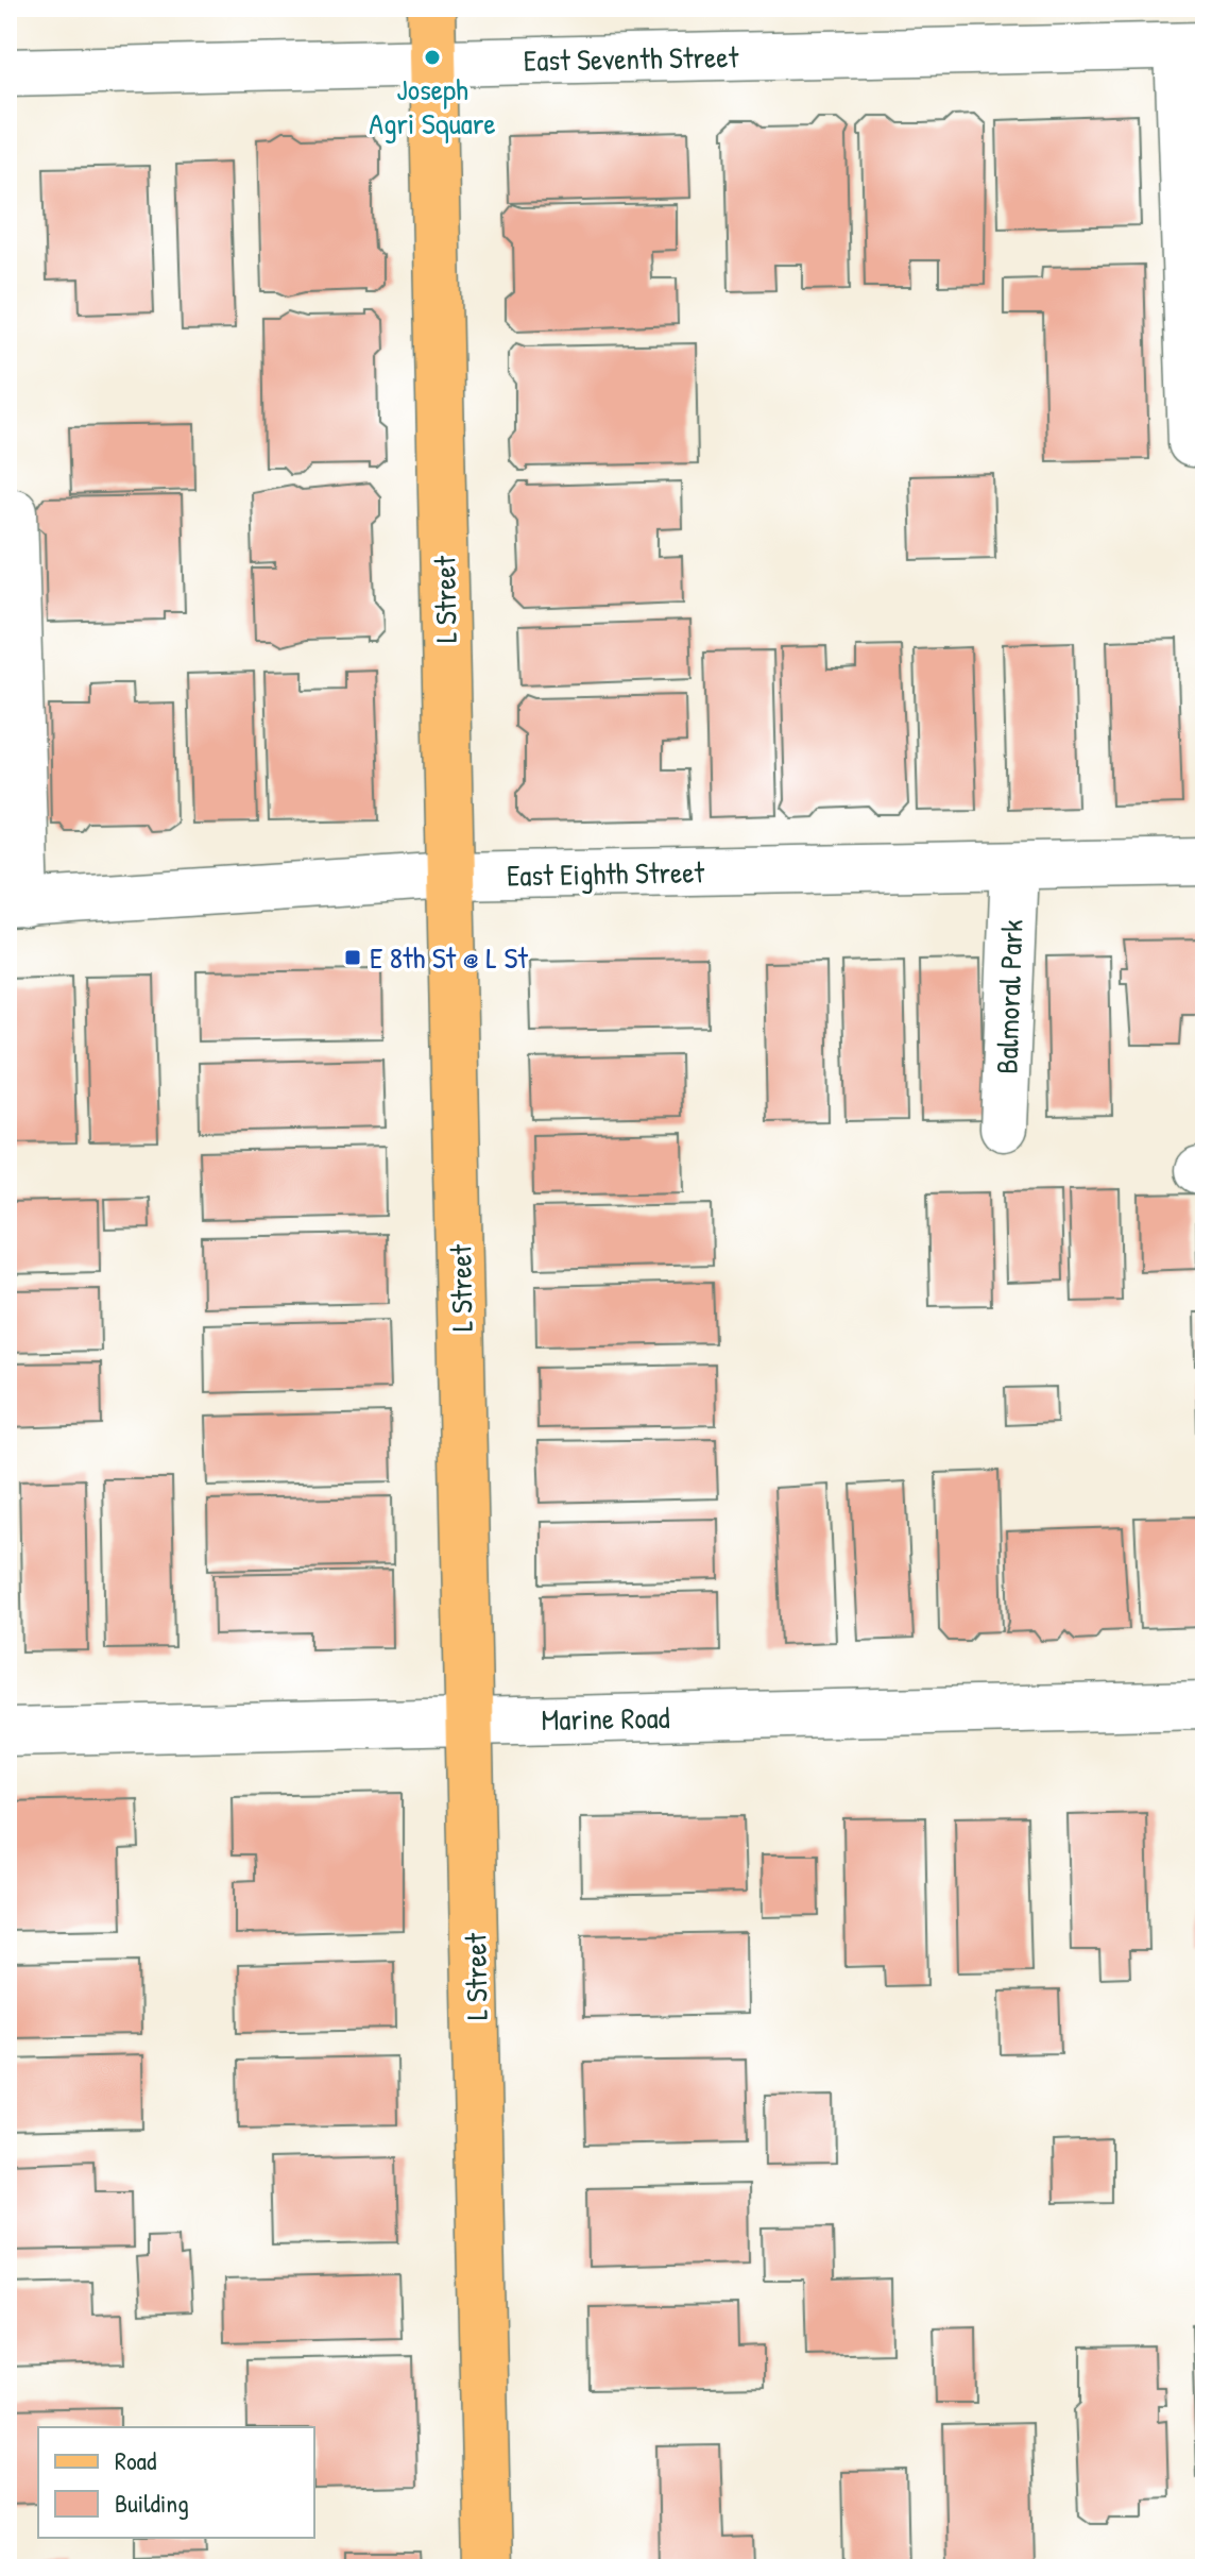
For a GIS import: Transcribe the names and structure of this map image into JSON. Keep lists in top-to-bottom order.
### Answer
{
  "streets": {
    "main road": ["L Street"],
    "street": [
      "East Seventh Street",
      "East Eighth Street",
      "Balmoral Park",
      "Marine Road"
    ]
  },
  "crossings": [
    ["East Seventh Street", "L Street"],
    ["L Street", "East Eighth Street"],
    ["L Street", "Marine Road"],
    ["East Eighth Street", "Balmoral Park"]
  ],
  "places": {
    "other": ["Joseph Agri Square"],
    "transit": ["E 8th St @ L St"]
  },
  "legend": ["Road", "Building"]
}
